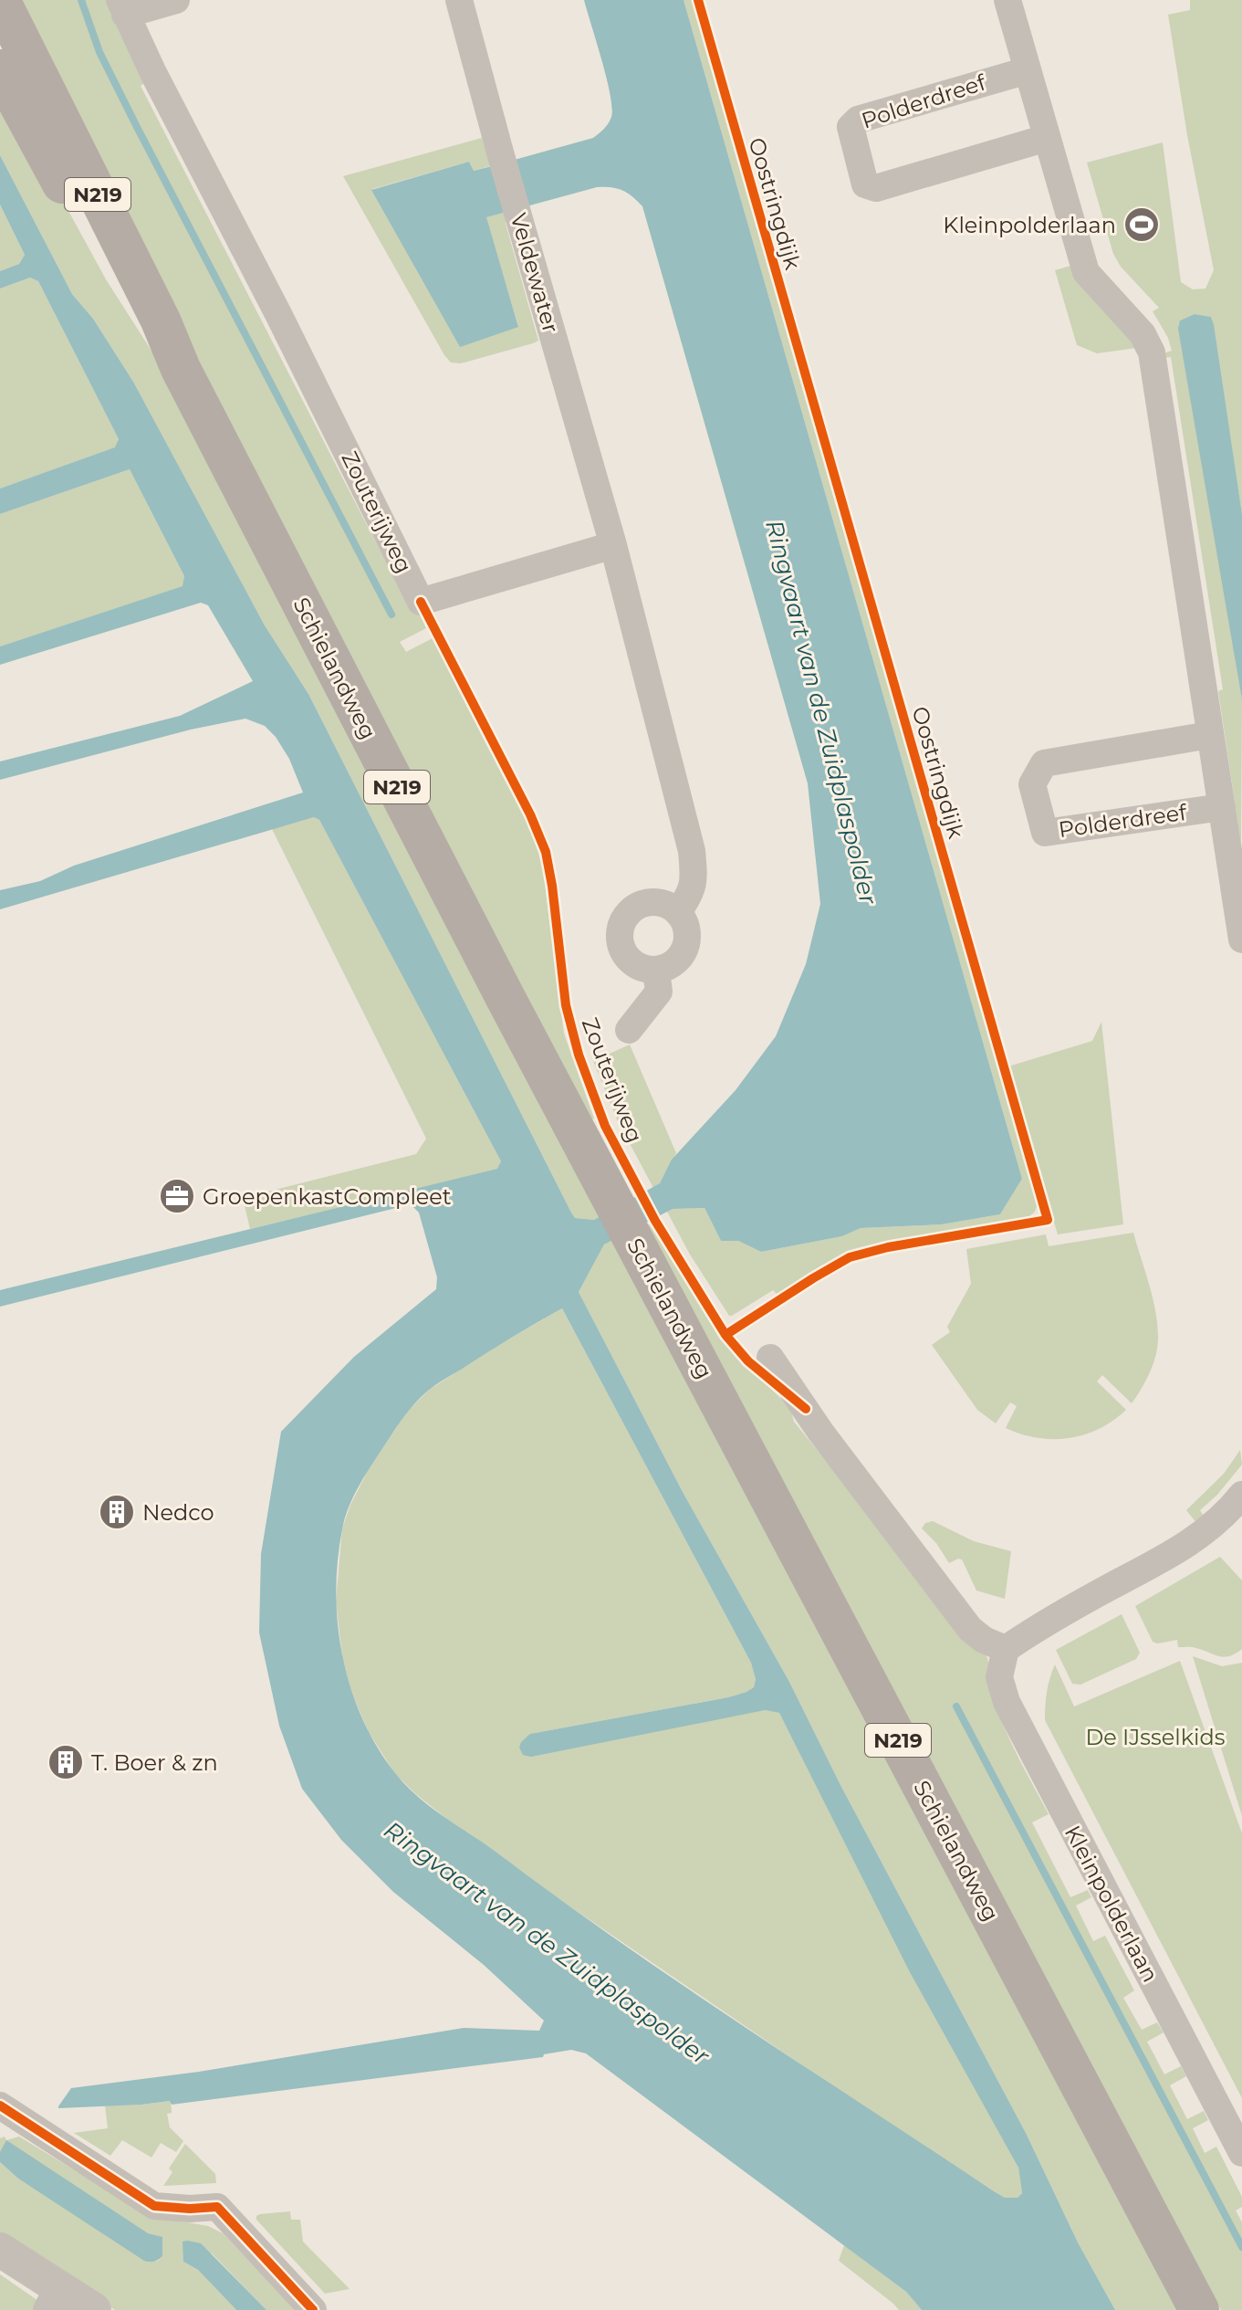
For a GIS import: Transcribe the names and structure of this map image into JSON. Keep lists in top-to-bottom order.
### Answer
{
  "streets": {
    "main road": ["N219", "Schielandweg"],
    "street": [
      "Polderdreef",
      "Veldewater",
      "Zouterijweg",
      "Kleinpolderlaan"
    ],
    "cycle path": ["Oostringdijk"]
  },
  "crossings": [
    ["Veldewater", "Zouterijweg"]
  ],
  "water": ["Ringvaart van de Zuidplaspolder"],
  "parks": ["De IJsselkids"],
  "places": {
    "sports": ["Kleinpolderlaan"],
    "office": ["GroepenkastCompleet"],
    "building": ["Nedco", "T. Boer & zn"]
  }
}
